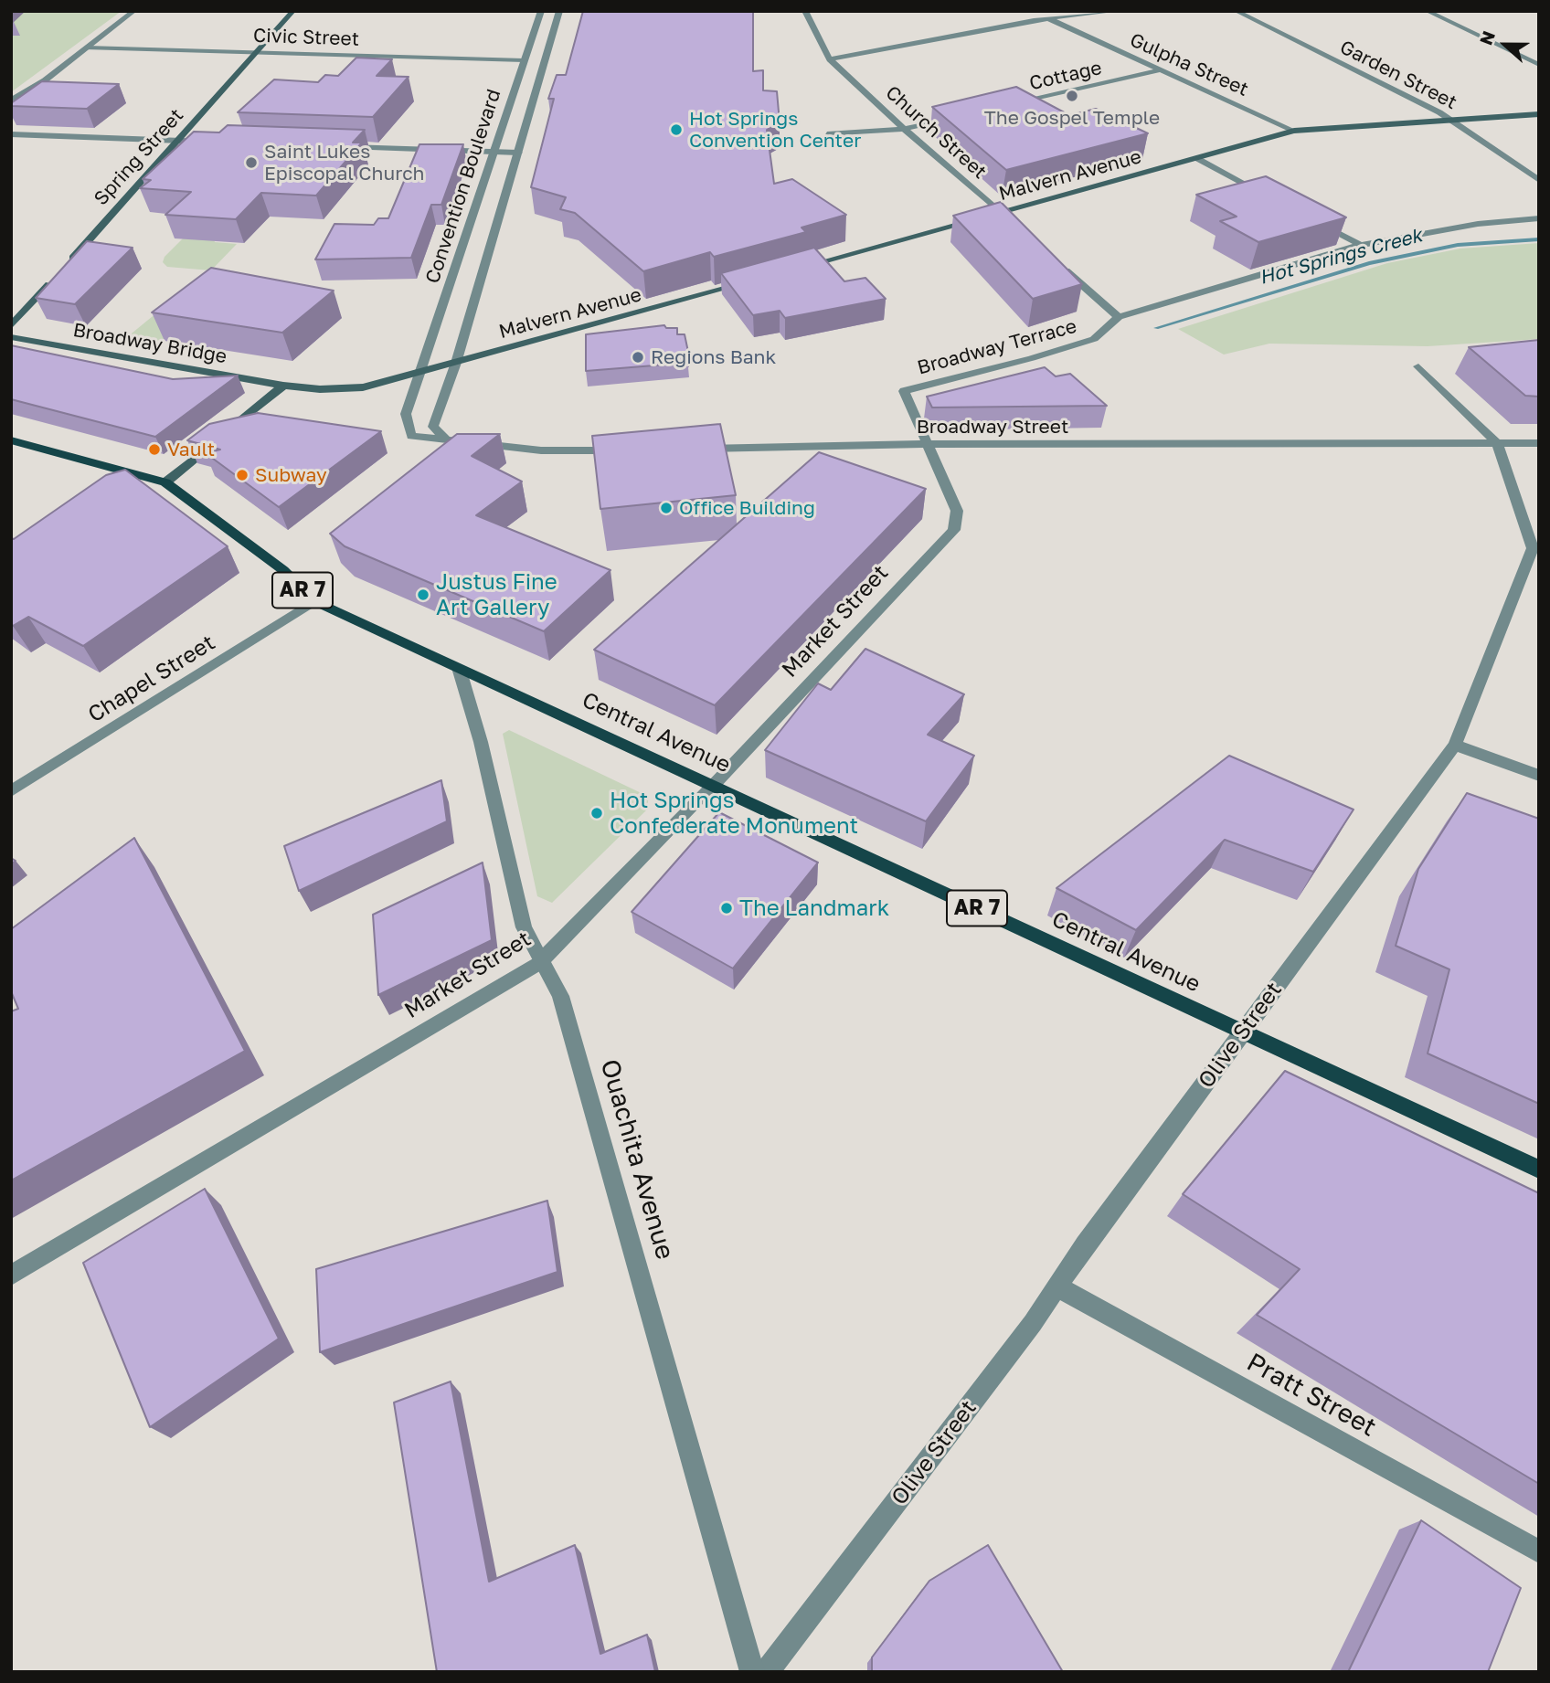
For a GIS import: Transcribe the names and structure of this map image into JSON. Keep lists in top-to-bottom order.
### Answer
{
  "streets": {
    "main road": [
      "Spring Street",
      "Malvern Avenue",
      "Broadway Bridge",
      "AR 7",
      "Central Avenue"
    ],
    "street": [
      "Civic Street",
      "Gulpha Street",
      "Garden Street",
      "Cottage",
      "Church Street",
      "Convention Boulevard",
      "Broadway Terrace",
      "Broadway Street",
      "Market Street",
      "Chapel Street",
      "Olive Street",
      "Ouachita Avenue",
      "Pratt Street"
    ]
  },
  "crossings": [
    ["Civic Street", "Spring Street"],
    ["Civic Street", "Convention Boulevard"],
    ["Gulpha Street", "Cottage"],
    ["Gulpha Street", "Malvern Avenue"],
    ["Garden Street", "Malvern Avenue"],
    ["Church Street", "Malvern Avenue"],
    ["Malvern Avenue", "Convention Boulevard"],
    ["Malvern Avenue", "Broadway Bridge"],
    ["Broadway Terrace", "Market Street"],
    ["Broadway Street", "Market Street"],
    ["Broadway Street", "Olive Street"],
    ["Market Street", "Central Avenue"],
    ["Market Street", "Ouachita Avenue"],
    ["Chapel Street", "Central Avenue"],
    ["Central Avenue", "Olive Street"],
    ["Central Avenue", "Ouachita Avenue"],
    ["Olive Street", "Pratt Street"]
  ],
  "water": ["Hot Springs Creek"],
  "places": [
    "The Gospel Temple",
    "Hot Springs Convention Center",
    "Saint Lukes Episcopal Church",
    "Regions Bank",
    "Vault",
    "Subway",
    "Office Building",
    "Justus Fine Art Gallery",
    "Hot Springs Confederate Monument",
    "The Landmark"
  ],
  "north": "left"
}
